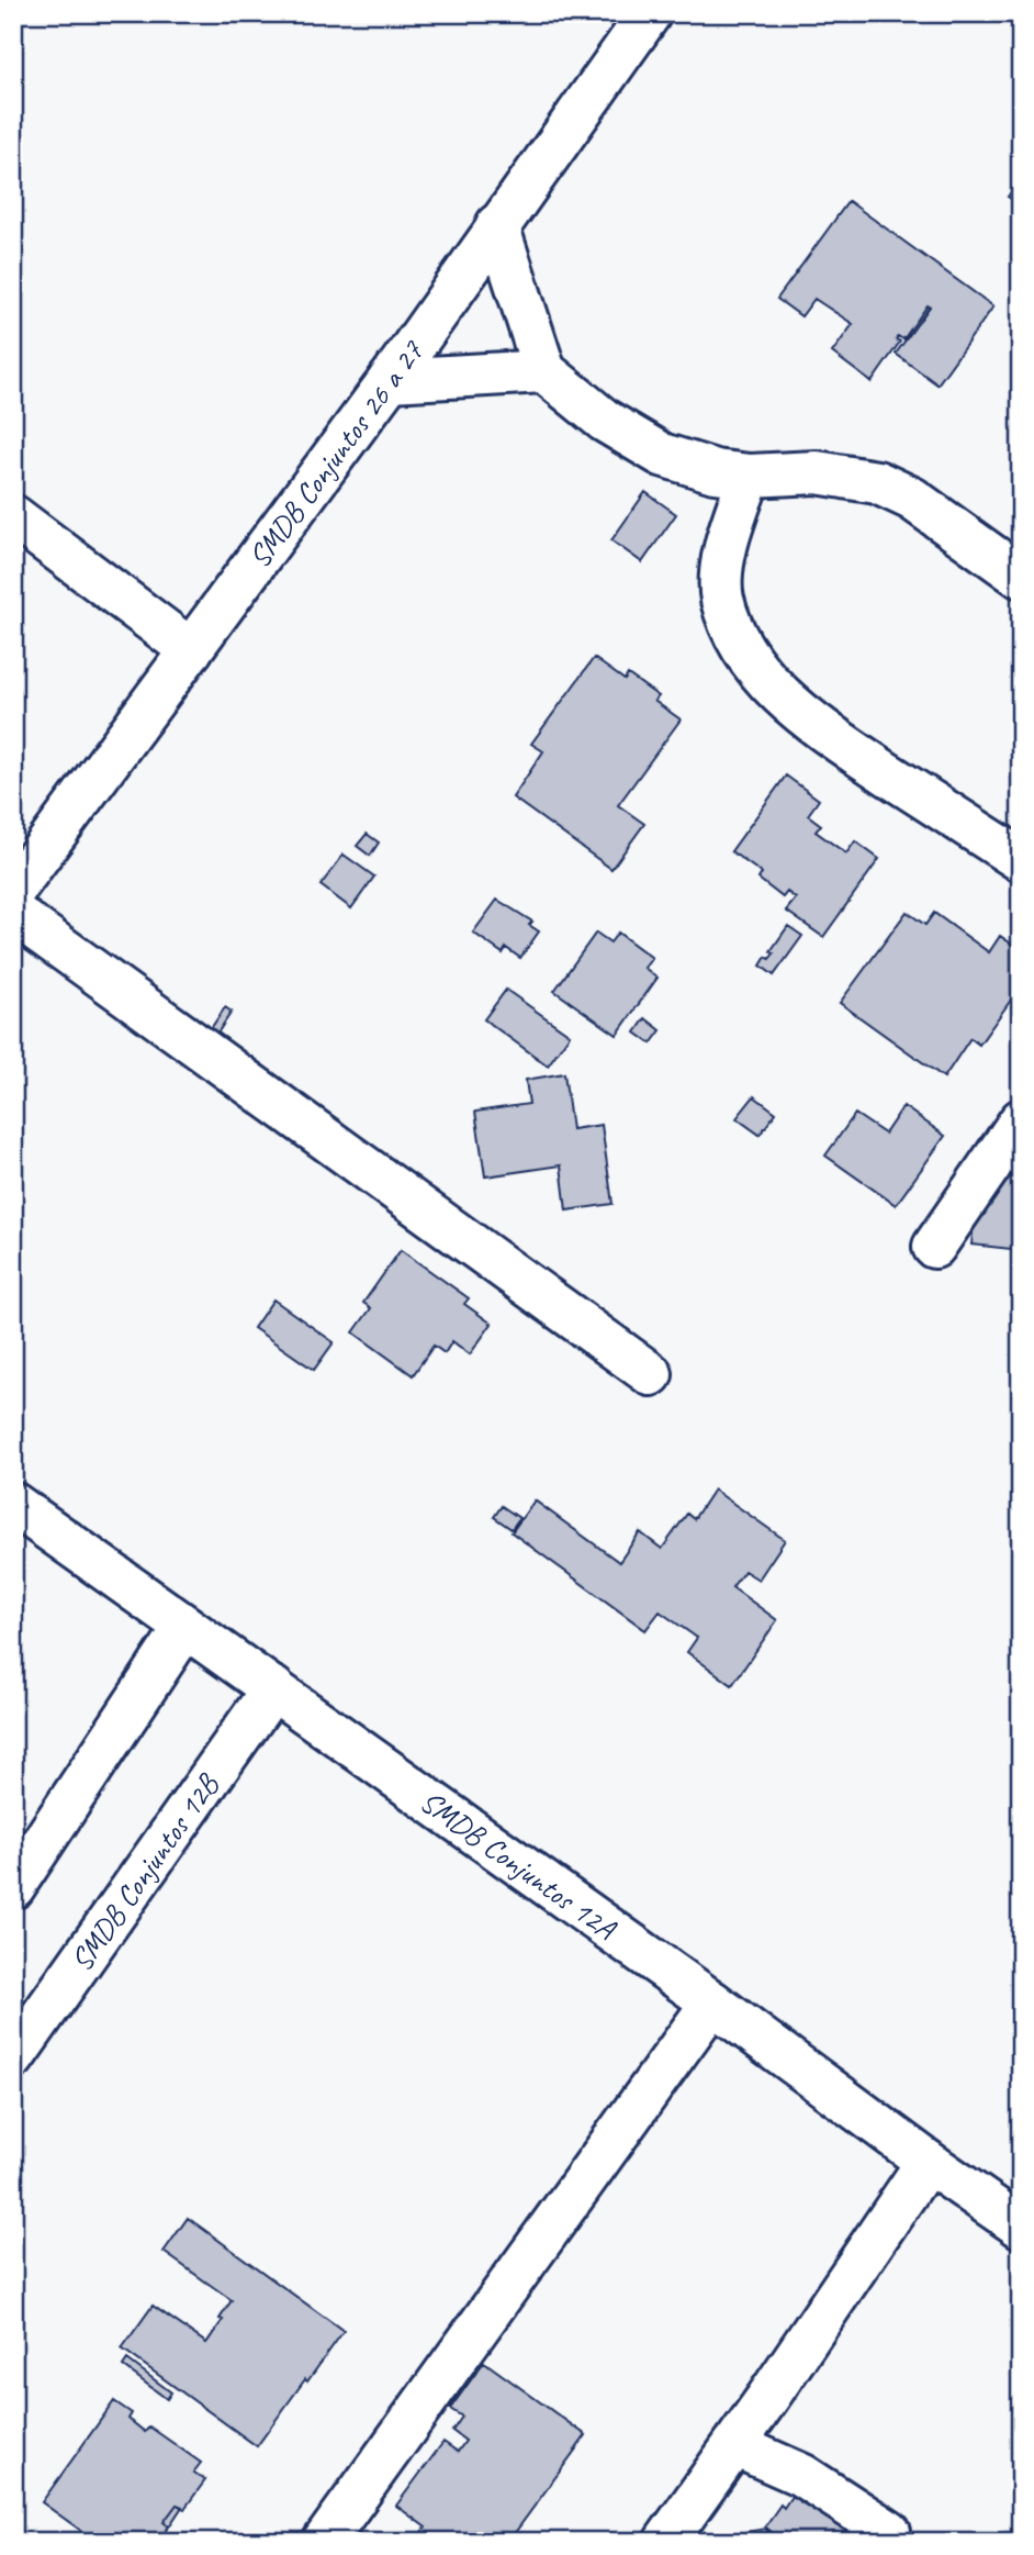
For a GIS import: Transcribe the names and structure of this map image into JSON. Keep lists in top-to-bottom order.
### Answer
{
  "streets": {
    "street": ["SMDB Conjuntos 26 a 27", "SMDB Conjuntos 12A", "SMDB Conjuntos 12B"]
  },
  "crossings": [
    ["SMDB Conjuntos 12A", "SMDB Conjuntos 12B"]
  ]
}
